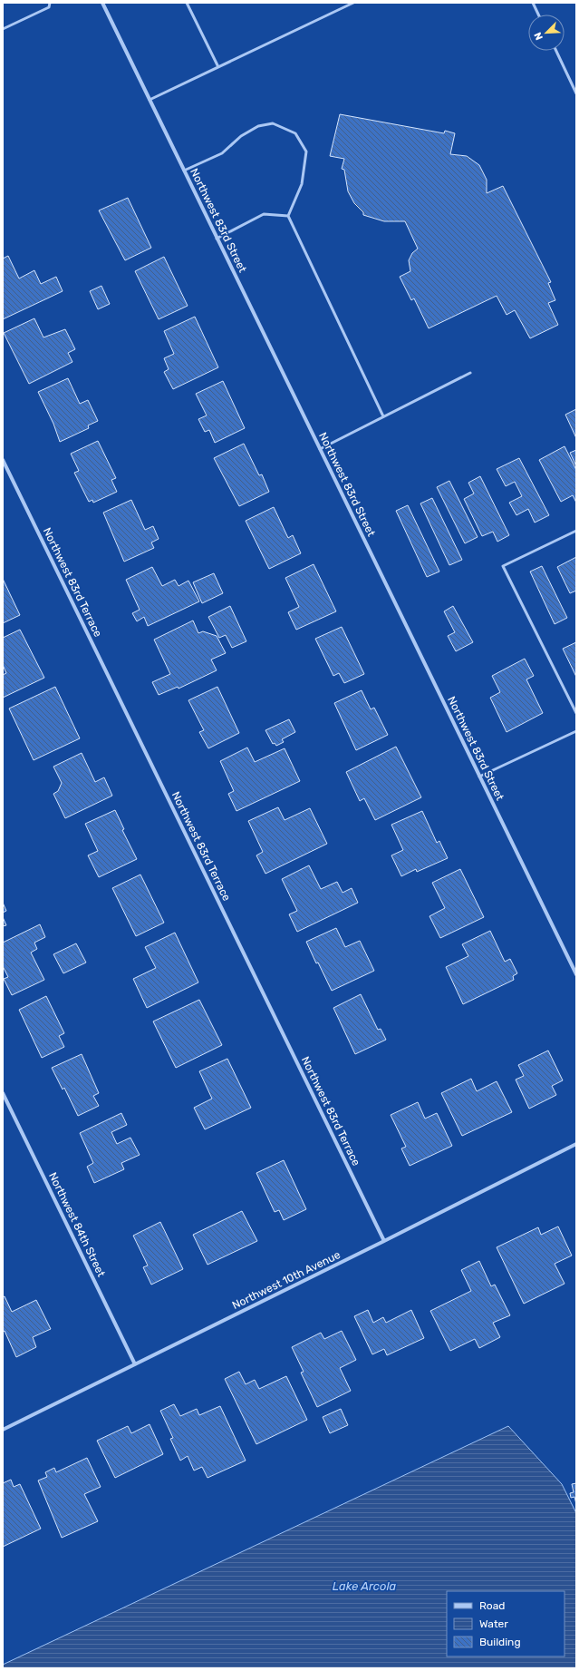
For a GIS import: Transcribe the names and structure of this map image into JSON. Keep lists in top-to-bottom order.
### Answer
{
  "streets": {
    "street": [
      "Northwest 83rd Street",
      "Northwest 83rd Terrace",
      "Northwest 84th Street",
      "Northwest 10th Avenue"
    ]
  },
  "crossings": [
    ["Northwest 83rd Terrace", "Northwest 10th Avenue"],
    ["Northwest 84th Street", "Northwest 10th Avenue"]
  ],
  "water": ["Lake Arcola"],
  "legend": ["Road", "Water", "Building"],
  "north": "bottom left"
}
